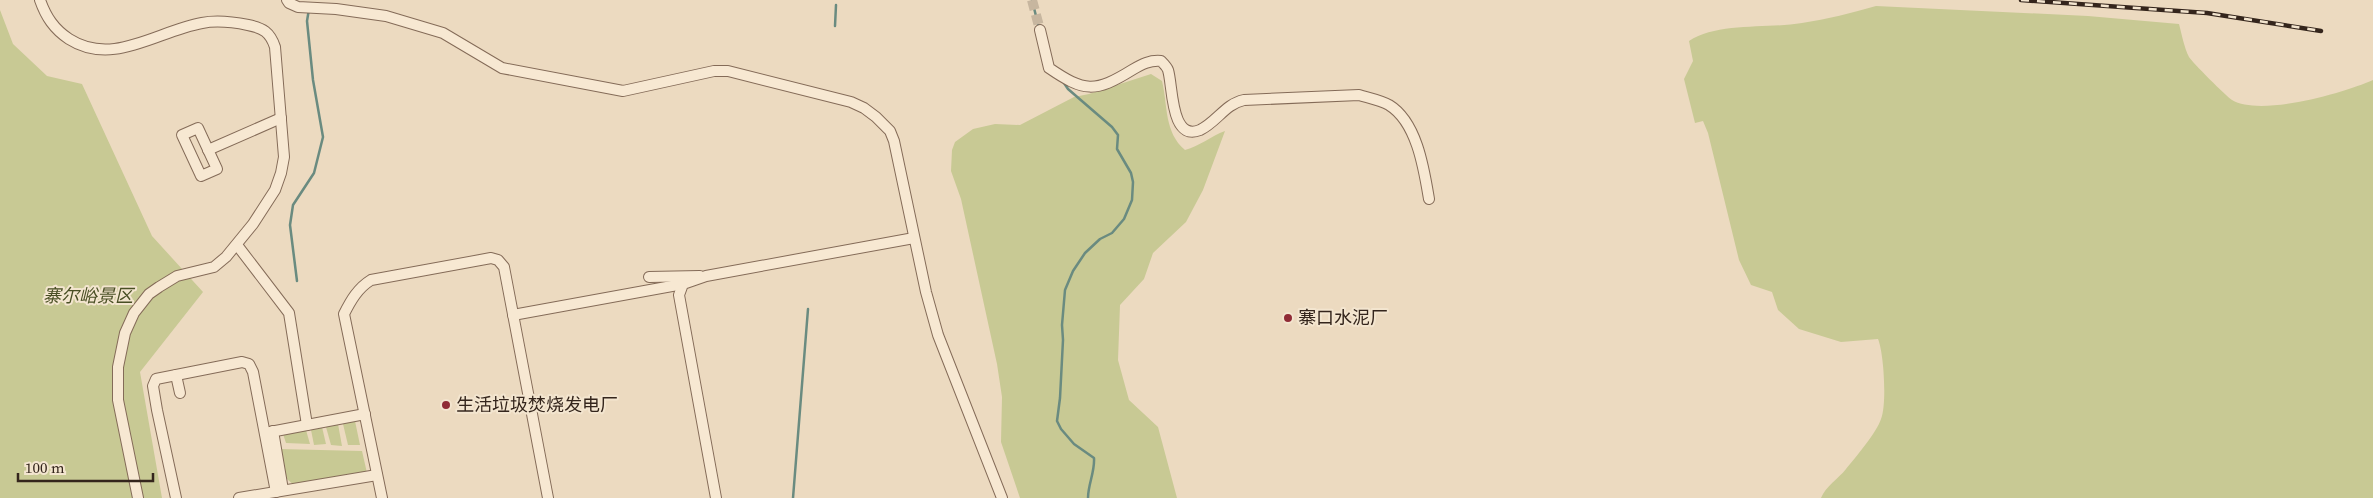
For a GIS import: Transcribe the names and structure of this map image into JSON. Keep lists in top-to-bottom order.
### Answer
{
  "parks": ["寨尔峪景区"],
  "places": ["寨口水泥厂", "生活垃圾焚烧发电厂"],
  "scale_bar": "100 m"
}
